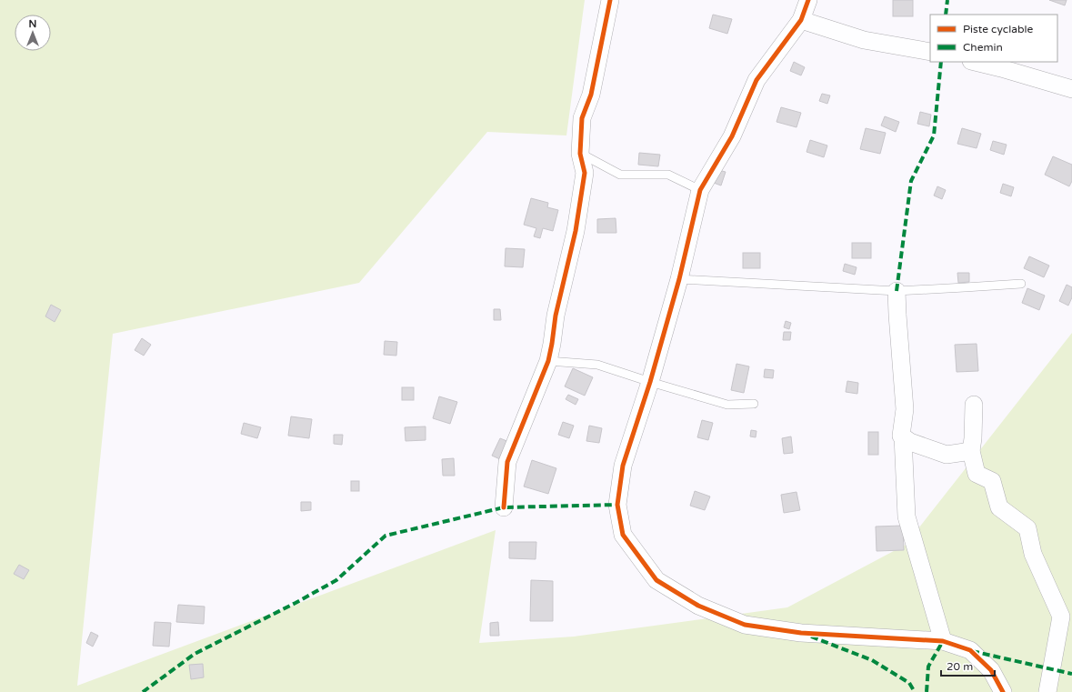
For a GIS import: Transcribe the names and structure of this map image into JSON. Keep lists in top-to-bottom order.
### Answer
{
  "legend": ["Piste cyclable", "Chemin"],
  "scale_bar": "20 m",
  "north": "top"
}
